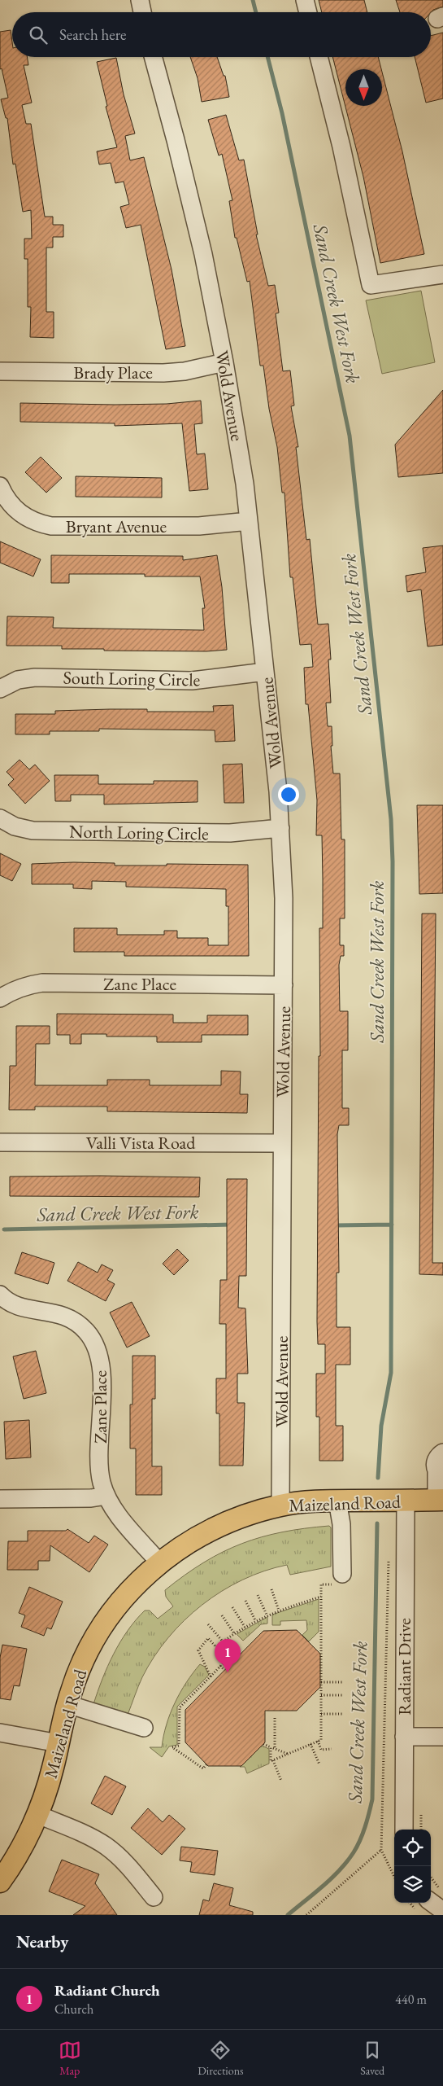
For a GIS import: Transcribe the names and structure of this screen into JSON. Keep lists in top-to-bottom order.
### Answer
{
  "streets": {
    "main road": ["Maizeland Road"],
    "street": [
      "Brady Place",
      "Wold Avenue",
      "Bryant Avenue",
      "South Loring Circle",
      "North Loring Circle",
      "Zane Place",
      "Valli Vista Road",
      "Radiant Drive"
    ]
  },
  "crossings": [
    ["Brady Place", "Wold Avenue"],
    ["Wold Avenue", "Bryant Avenue"],
    ["Wold Avenue", "South Loring Circle"],
    ["Wold Avenue", "North Loring Circle"],
    ["Wold Avenue", "Zane Place"],
    ["Wold Avenue", "Valli Vista Road"],
    ["Wold Avenue", "Maizeland Road"],
    ["Zane Place", "Maizeland Road"],
    ["Maizeland Road", "Radiant Drive"]
  ],
  "water": ["Sand Creek West Fork"],
  "north": "bottom",
  "page": {
    "search": "Search here",
    "pins": "1",
    "heading": "Nearby",
    "list": [
      {
        "mark": "1",
        "name": "Radiant Church",
        "note": "Church",
        "value": "440 m"
      }
    ],
    "nav": ["Map", "Directions", "Saved"]
  }
}
